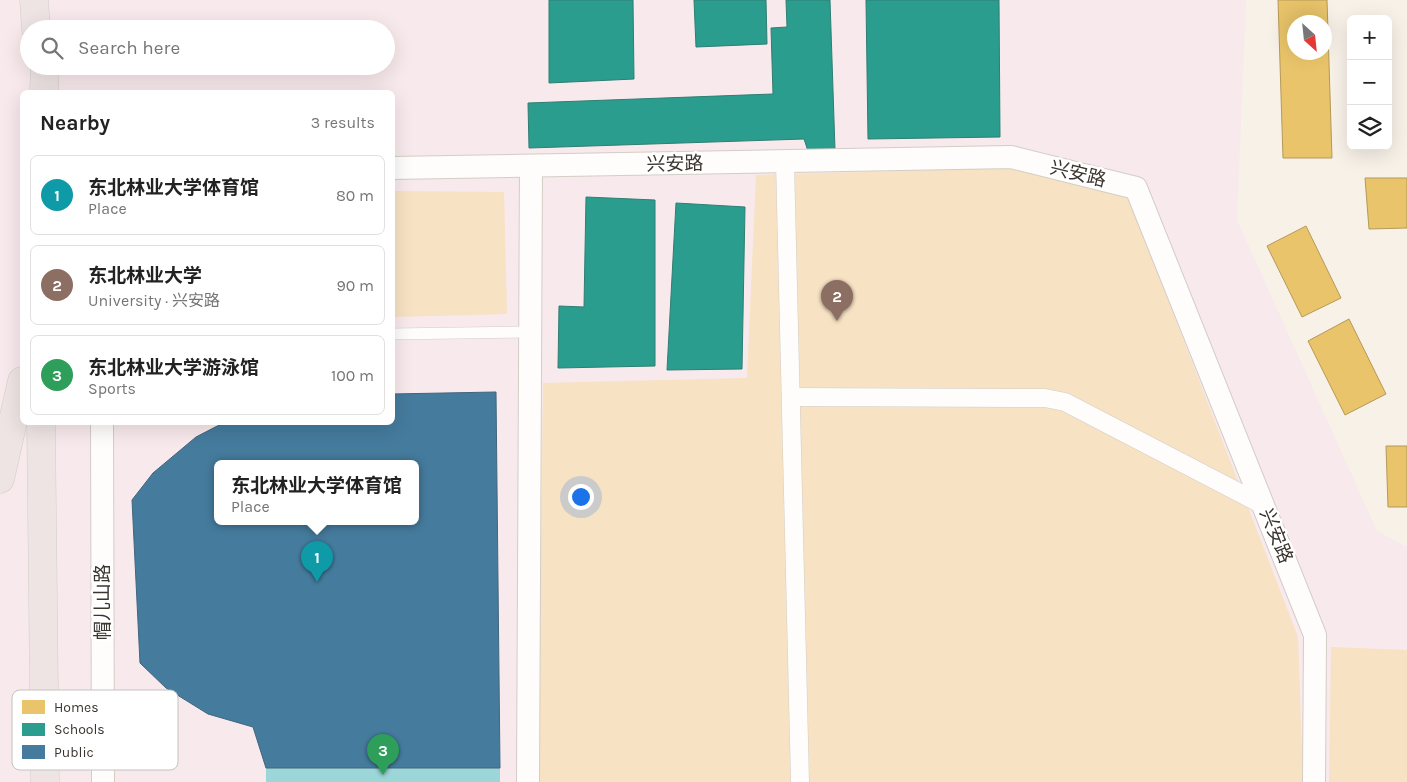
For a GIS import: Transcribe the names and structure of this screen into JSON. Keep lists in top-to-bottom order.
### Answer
{
  "streets": {
    "street": ["兴安路", "帽儿山路"]
  },
  "legend": ["Homes", "Schools", "Public"],
  "north": "bottom right",
  "page": {
    "map_buttons": ["+", "−"],
    "search": "Search here",
    "heading": ["Nearby", "3 results"],
    "list": [
      {
        "mark": "1",
        "name": "东北林业大学体育馆",
        "note": "Place",
        "value": "80 m"
      },
      {
        "mark": "2",
        "name": "东北林业大学",
        "note": "University · 兴安路",
        "value": "90 m"
      },
      {
        "mark": "3",
        "name": "东北林业大学游泳馆",
        "note": "Sports",
        "value": "100 m"
      }
    ],
    "pins": ["2", "1", "3"],
    "popup": ["东北林业大学体育馆", "Place"]
  }
}
